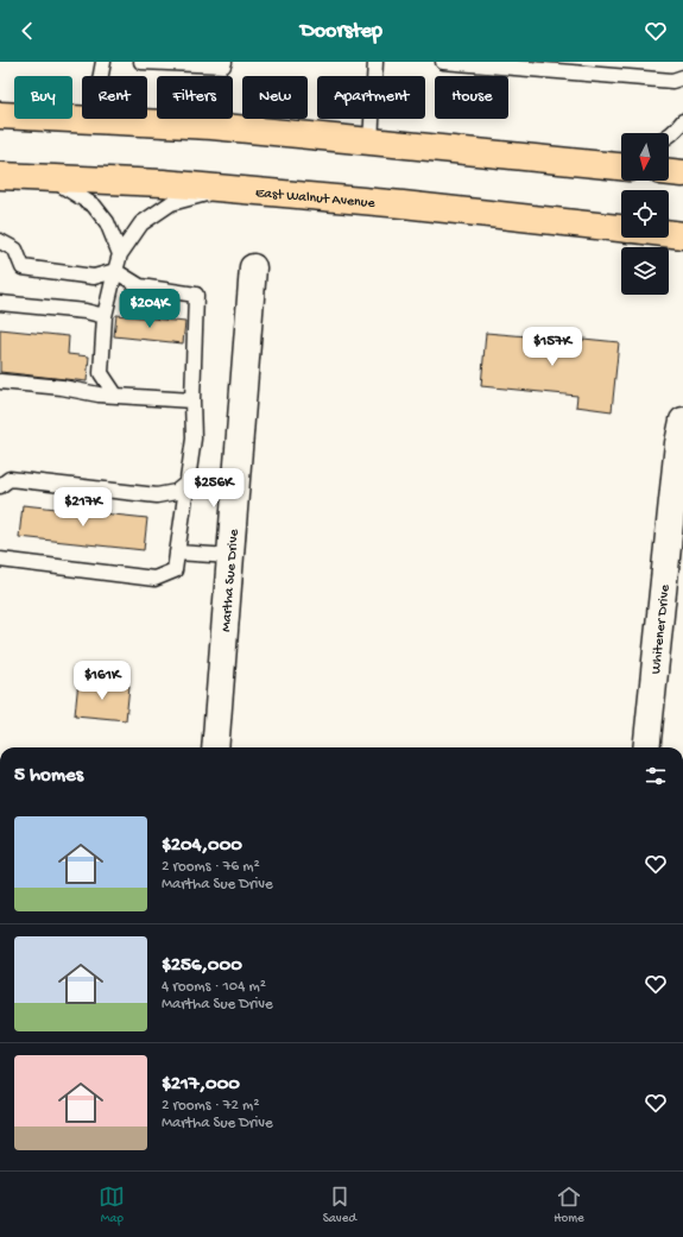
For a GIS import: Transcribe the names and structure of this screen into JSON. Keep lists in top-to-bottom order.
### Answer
{
  "streets": {
    "main road": ["East Walnut Avenue"],
    "street": ["Martha Sue Drive", "Whitener Drive"]
  },
  "north": "bottom",
  "page": {
    "header": "Doorstep",
    "chip": [
      "Buy",
      "Rent",
      "Filters",
      "New",
      "Apartment",
      "House"
    ],
    "price": [
      "$204K",
      "$157K",
      "$256K",
      "$217K",
      "$161K"
    ],
    "heading": "5 homes",
    "list": [
      {
        "name": "$204,000",
        "note": "2 rooms · 76 m² · Martha Sue Drive"
      },
      {
        "name": "$256,000",
        "note": "4 rooms · 104 m² · Martha Sue Drive"
      },
      {
        "name": "$217,000",
        "note": "2 rooms · 72 m² · Martha Sue Drive"
      }
    ],
    "tabs": ["Map", "Saved", "Home"]
  }
}
